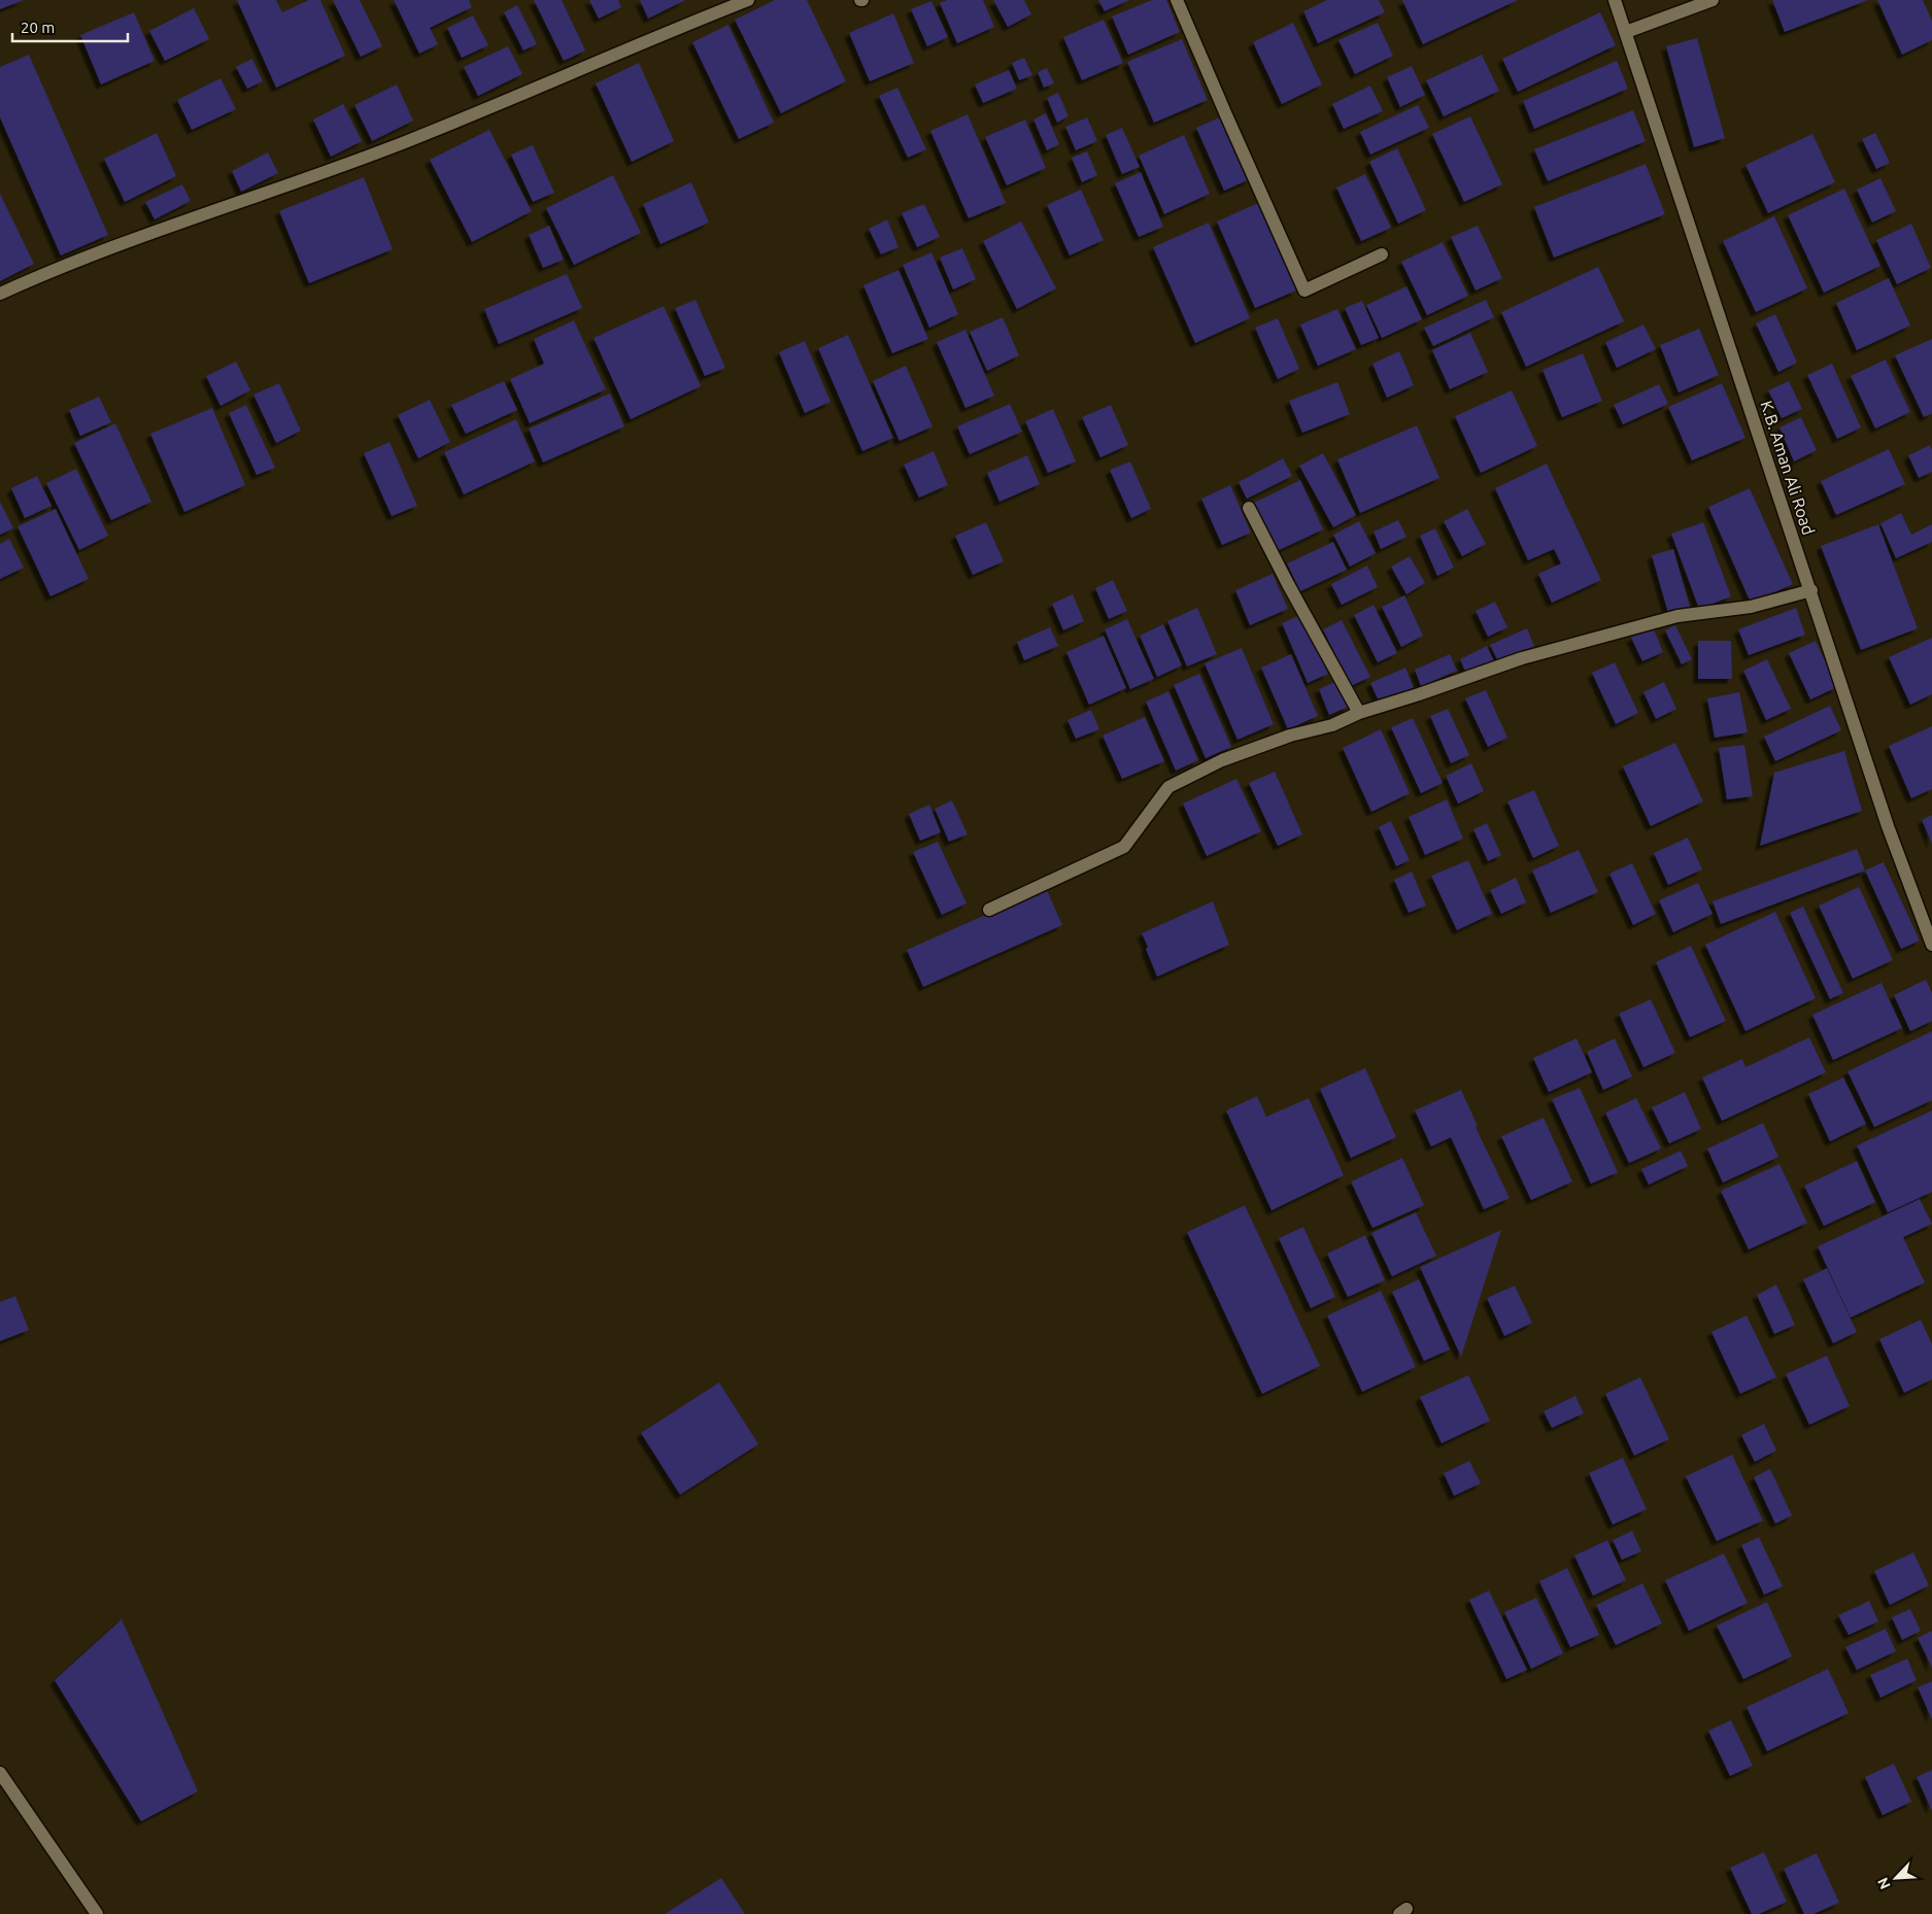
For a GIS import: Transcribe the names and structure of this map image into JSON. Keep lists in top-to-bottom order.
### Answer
{
  "streets": {
    "street": ["K.B. Aman Ali Road"]
  },
  "scale_bar": "20 m",
  "north": "bottom left"
}
